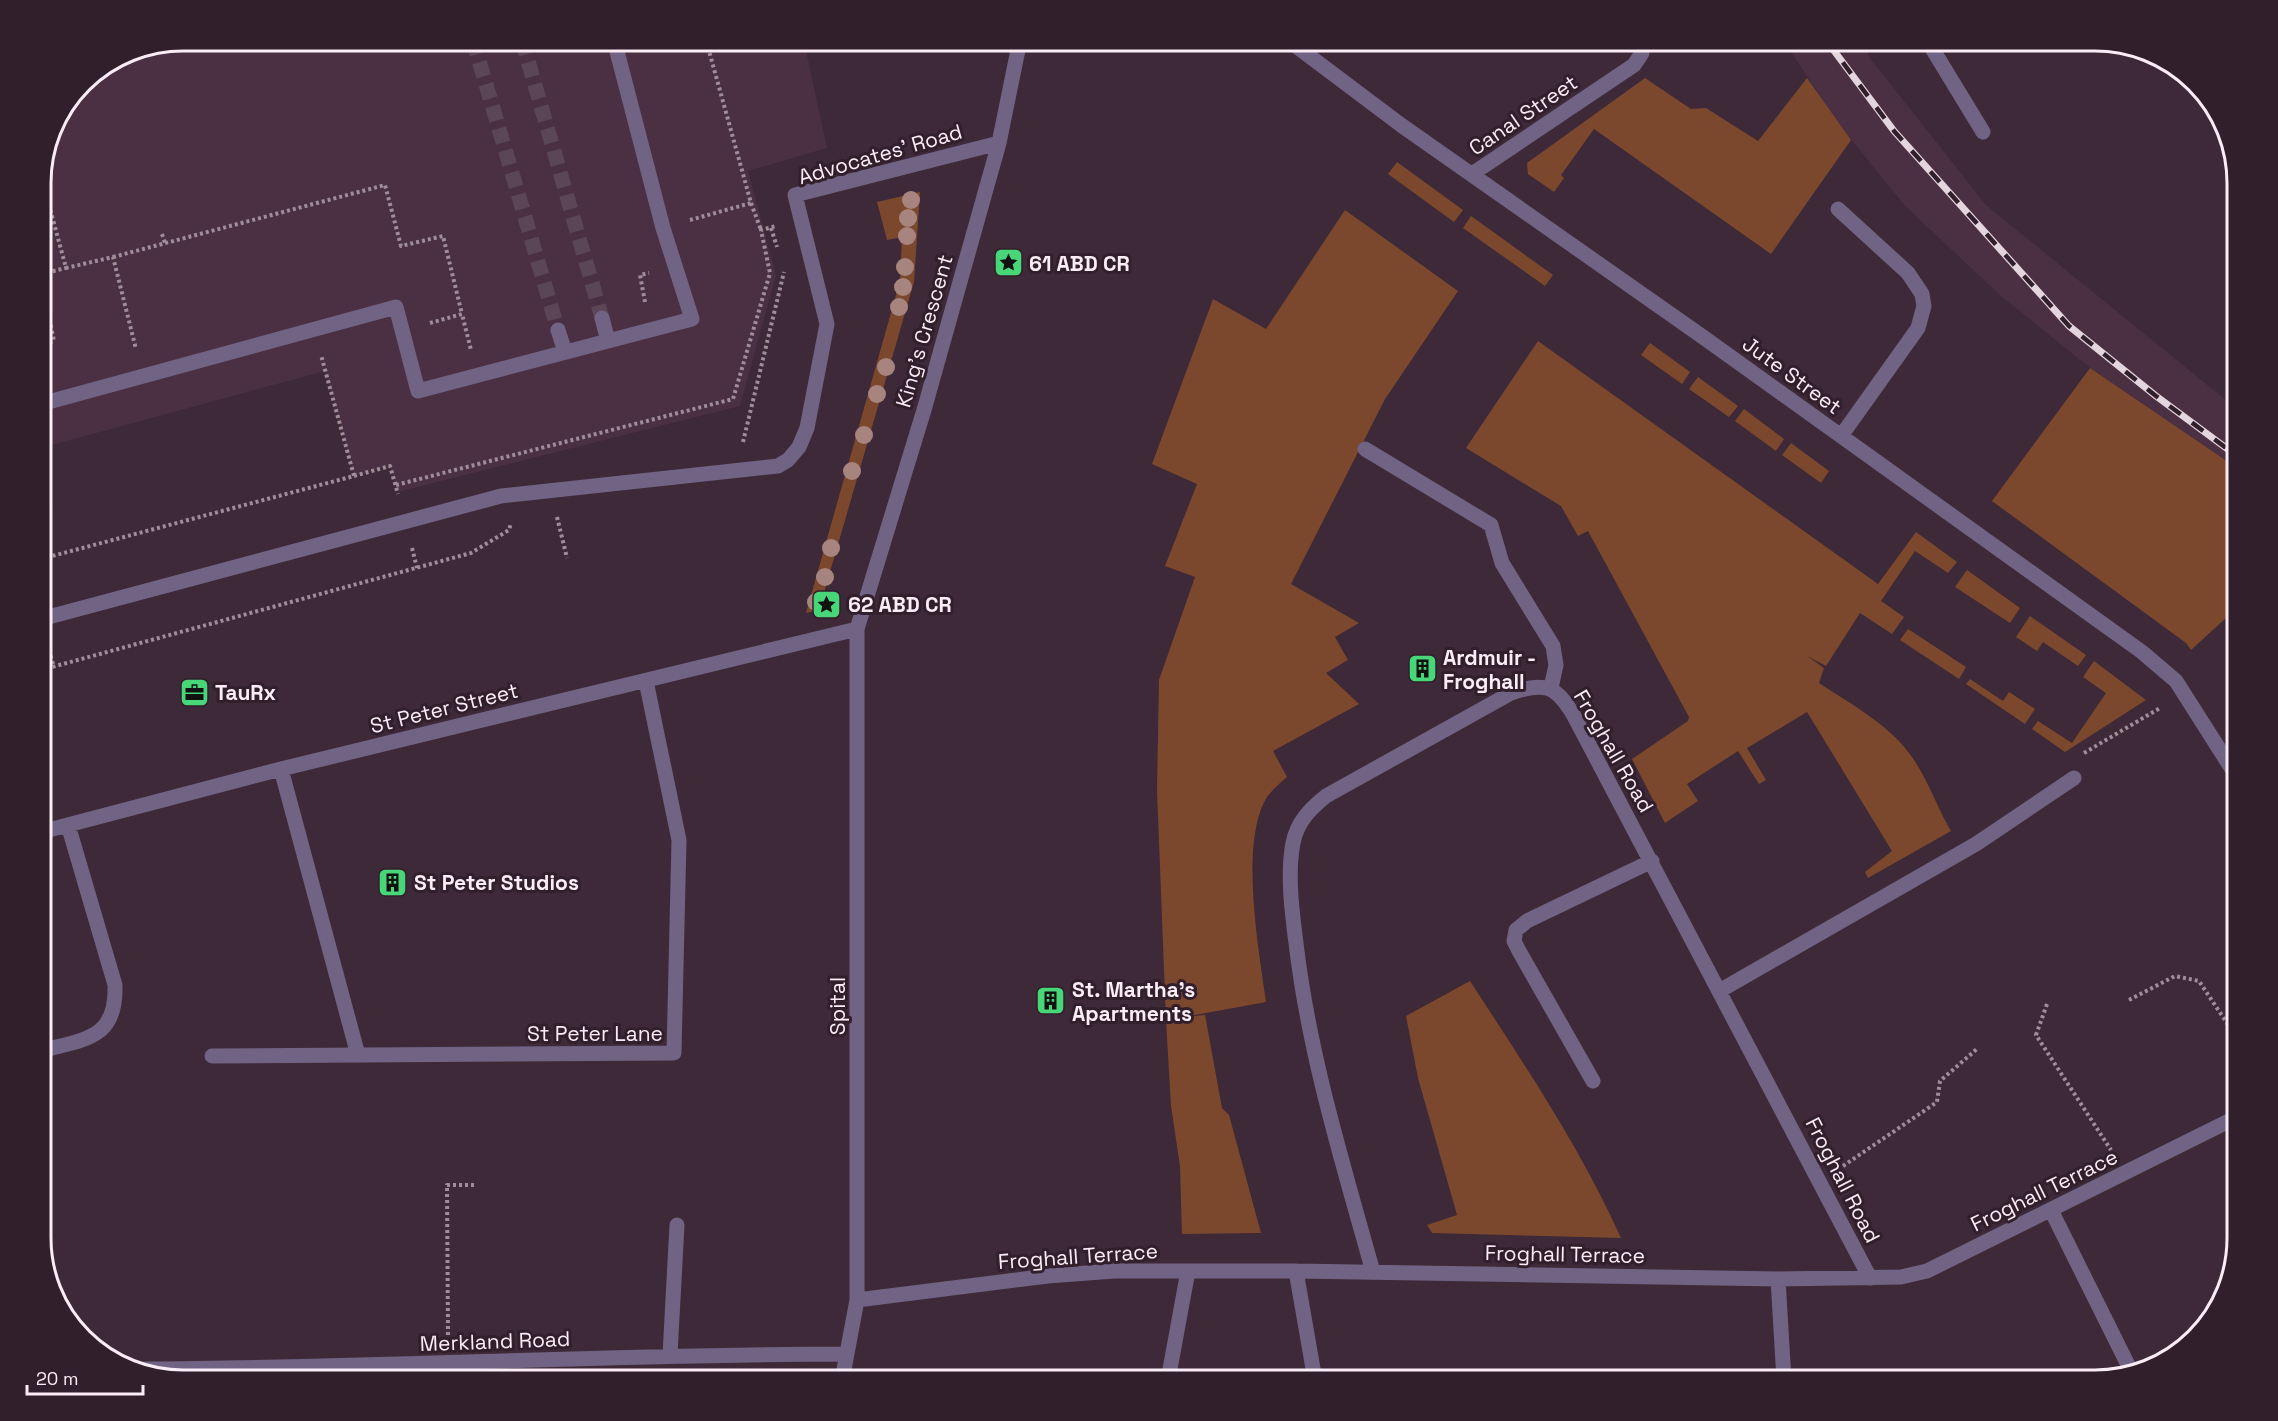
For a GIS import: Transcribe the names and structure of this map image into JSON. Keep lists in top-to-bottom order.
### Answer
{
  "streets": {
    "street": [
      "Canal Street",
      "Advocates' Road",
      "King's Crescent",
      "Jute Street",
      "St Peter Street",
      "Froghall Road",
      "Spital",
      "St Peter Lane",
      "Froghall Terrace",
      "Merkland Road"
    ]
  },
  "crossings": [
    ["Canal Street", "Jute Street"],
    ["Advocates' Road", "King's Crescent"],
    ["King's Crescent", "St Peter Street"],
    ["King's Crescent", "Spital"],
    ["St Peter Street", "Spital"],
    ["St Peter Street", "St Peter Lane"],
    ["Froghall Road", "Froghall Terrace"],
    ["Spital", "Froghall Terrace"],
    ["Spital", "Merkland Road"]
  ],
  "places": {
    "place": ["61 ABD CR", "62 ABD CR"],
    "building": ["Ardmuir - Froghall", "St Peter Studios", "St. Martha's Apartments"],
    "office": ["TauRx"]
  },
  "scale_bar": "20 m"
}
